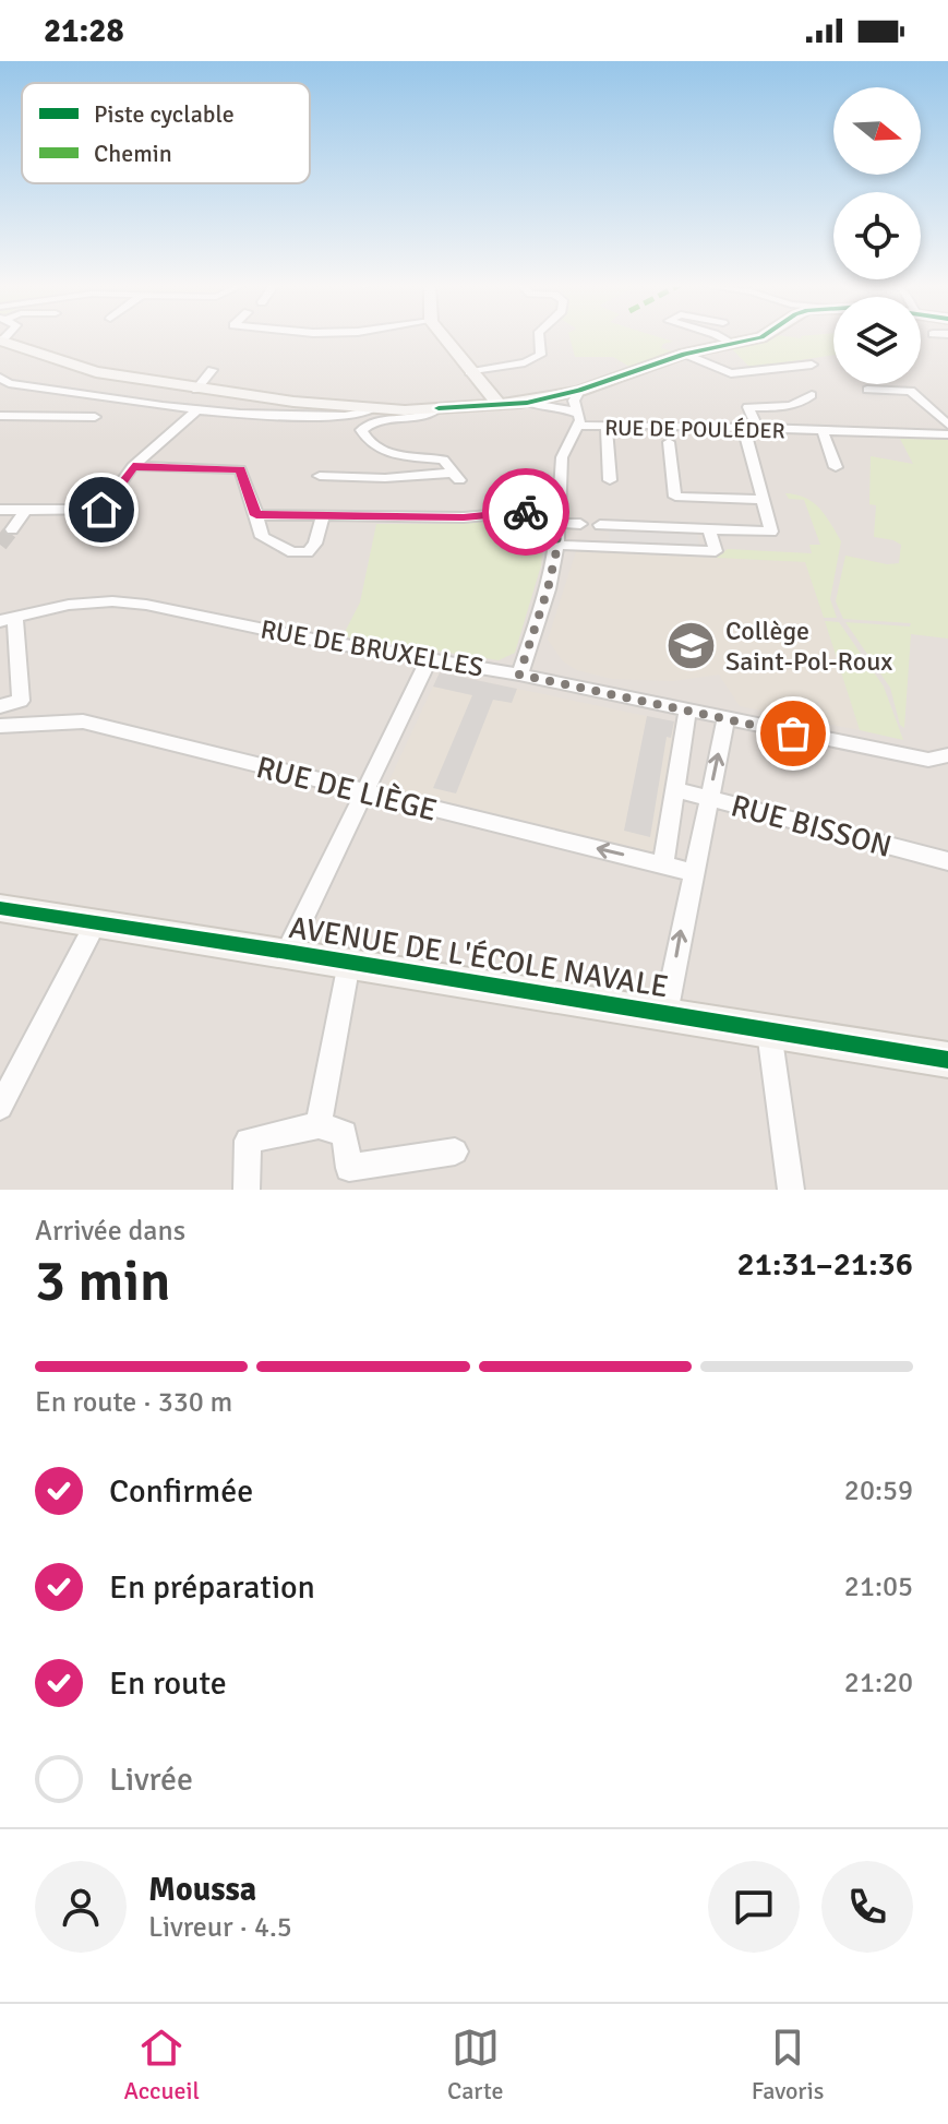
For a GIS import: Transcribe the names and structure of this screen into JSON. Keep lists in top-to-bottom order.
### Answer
{
  "streets": {
    "street": [
      "RUE DE POULÉDER",
      "RUE DE BRUXELLES",
      "RUE DE LIÈGE",
      "RUE BISSON",
      "AVENUE DE L'ÉCOLE NAVALE"
    ]
  },
  "one_way": ["RUE DE LIÈGE"],
  "places": {
    "school or university": ["Collège Saint-Pol-Roux"]
  },
  "legend": ["Piste cyclable", "Chemin"],
  "north": "right",
  "page": {
    "status": "21:28",
    "heading": ["3 min", "Arrivée dans", "21:31–21:36"],
    "panel": ["Moussa", "Livreur · 4.5"],
    "bar": "En route · 330 m",
    "list": [
      ["Confirmée", "20:59"],
      ["En préparation", "21:05"],
      ["En route", "21:20"],
      "Livrée"
    ],
    "tabs": ["Accueil", "Carte", "Favoris"]
  }
}
